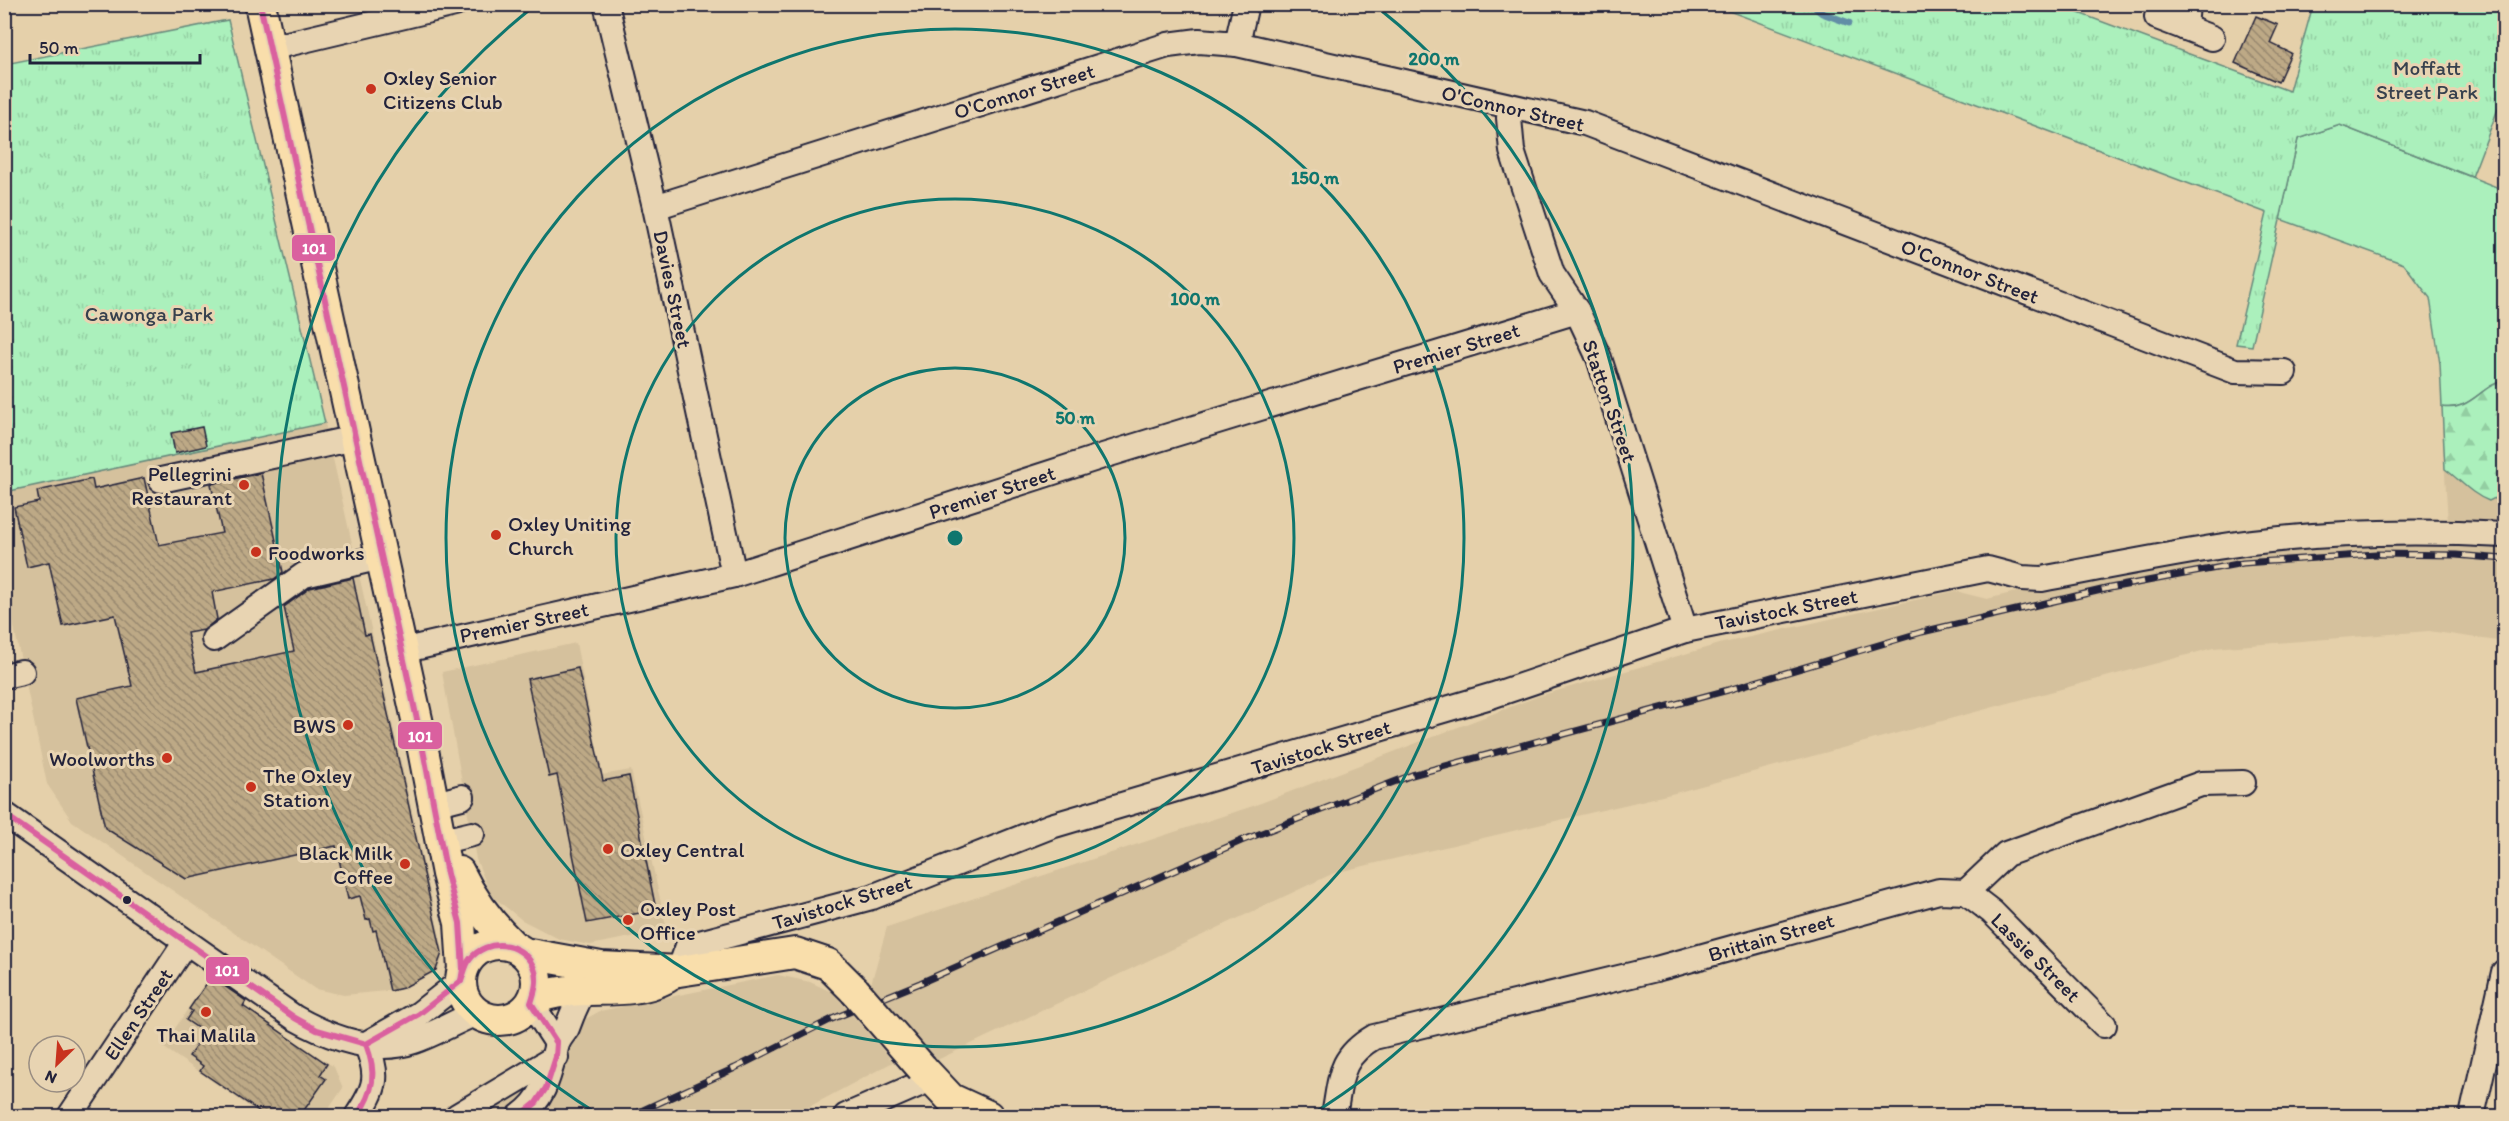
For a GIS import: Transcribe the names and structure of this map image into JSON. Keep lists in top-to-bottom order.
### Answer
{
  "streets": {
    "street": [
      "O'Connor Street",
      "Davies Street",
      "Premier Street",
      "Statton Street",
      "Tavistock Street",
      "Brittain Street",
      "Lassie Street",
      "Ellen Street"
    ]
  },
  "crossings": [
    ["O'Connor Street", "Davies Street"],
    ["O'Connor Street", "Statton Street"],
    ["Davies Street", "Premier Street"],
    ["Premier Street", "Statton Street"],
    ["Statton Street", "Tavistock Street"],
    ["Brittain Street", "Lassie Street"]
  ],
  "parks": ["Moffatt Street Park", "Cawonga Park"],
  "places": [
    "Oxley Senior Citizens Club",
    "Pellegrini Restaurant",
    "Oxley Uniting Church",
    "Foodworks",
    "BWS",
    "Woolworths",
    "The Oxley Station",
    "Oxley Central",
    "Black Milk Coffee",
    "Oxley Post Office",
    "Thai Malila"
  ],
  "lines": ["transit line 101"],
  "scale_bar": "50 m",
  "north": "bottom left",
  "rings": [
    "200 m",
    "150 m",
    "100 m",
    "50 m"
  ]
}
